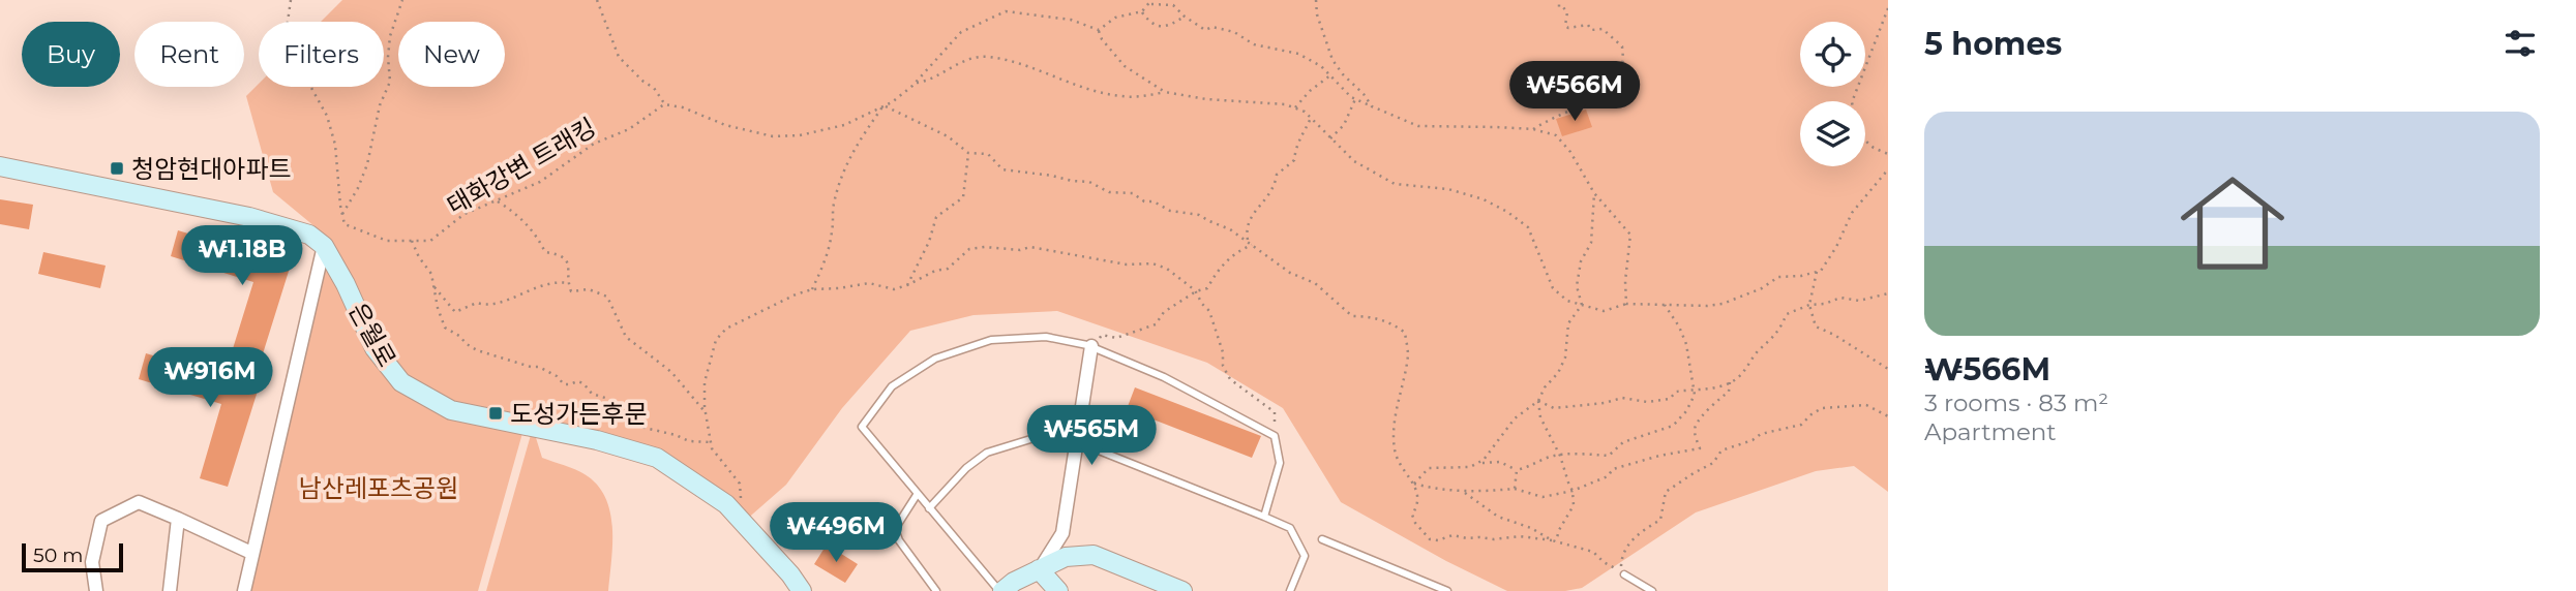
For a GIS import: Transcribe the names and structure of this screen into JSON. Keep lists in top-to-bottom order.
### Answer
{
  "streets": {
    "street": ["은월로"],
    "path": ["태화강변 트래킹"]
  },
  "parks": ["남산레포츠공원"],
  "places": {
    "transit": ["청암현대아파트", "도성가든후문"]
  },
  "scale_bar": "50 m",
  "page": {
    "heading": "5 homes",
    "chip": [
      "Buy",
      "Rent",
      "Filters",
      "New"
    ],
    "price": [
      "₩566M",
      "₩1.18B",
      "₩916M",
      "₩565M",
      "₩496M"
    ],
    "list": [
      {
        "name": "₩566M",
        "note": "3 rooms · 83 m² · Apartment"
      }
    ],
    "scale": "50 m"
  }
}
